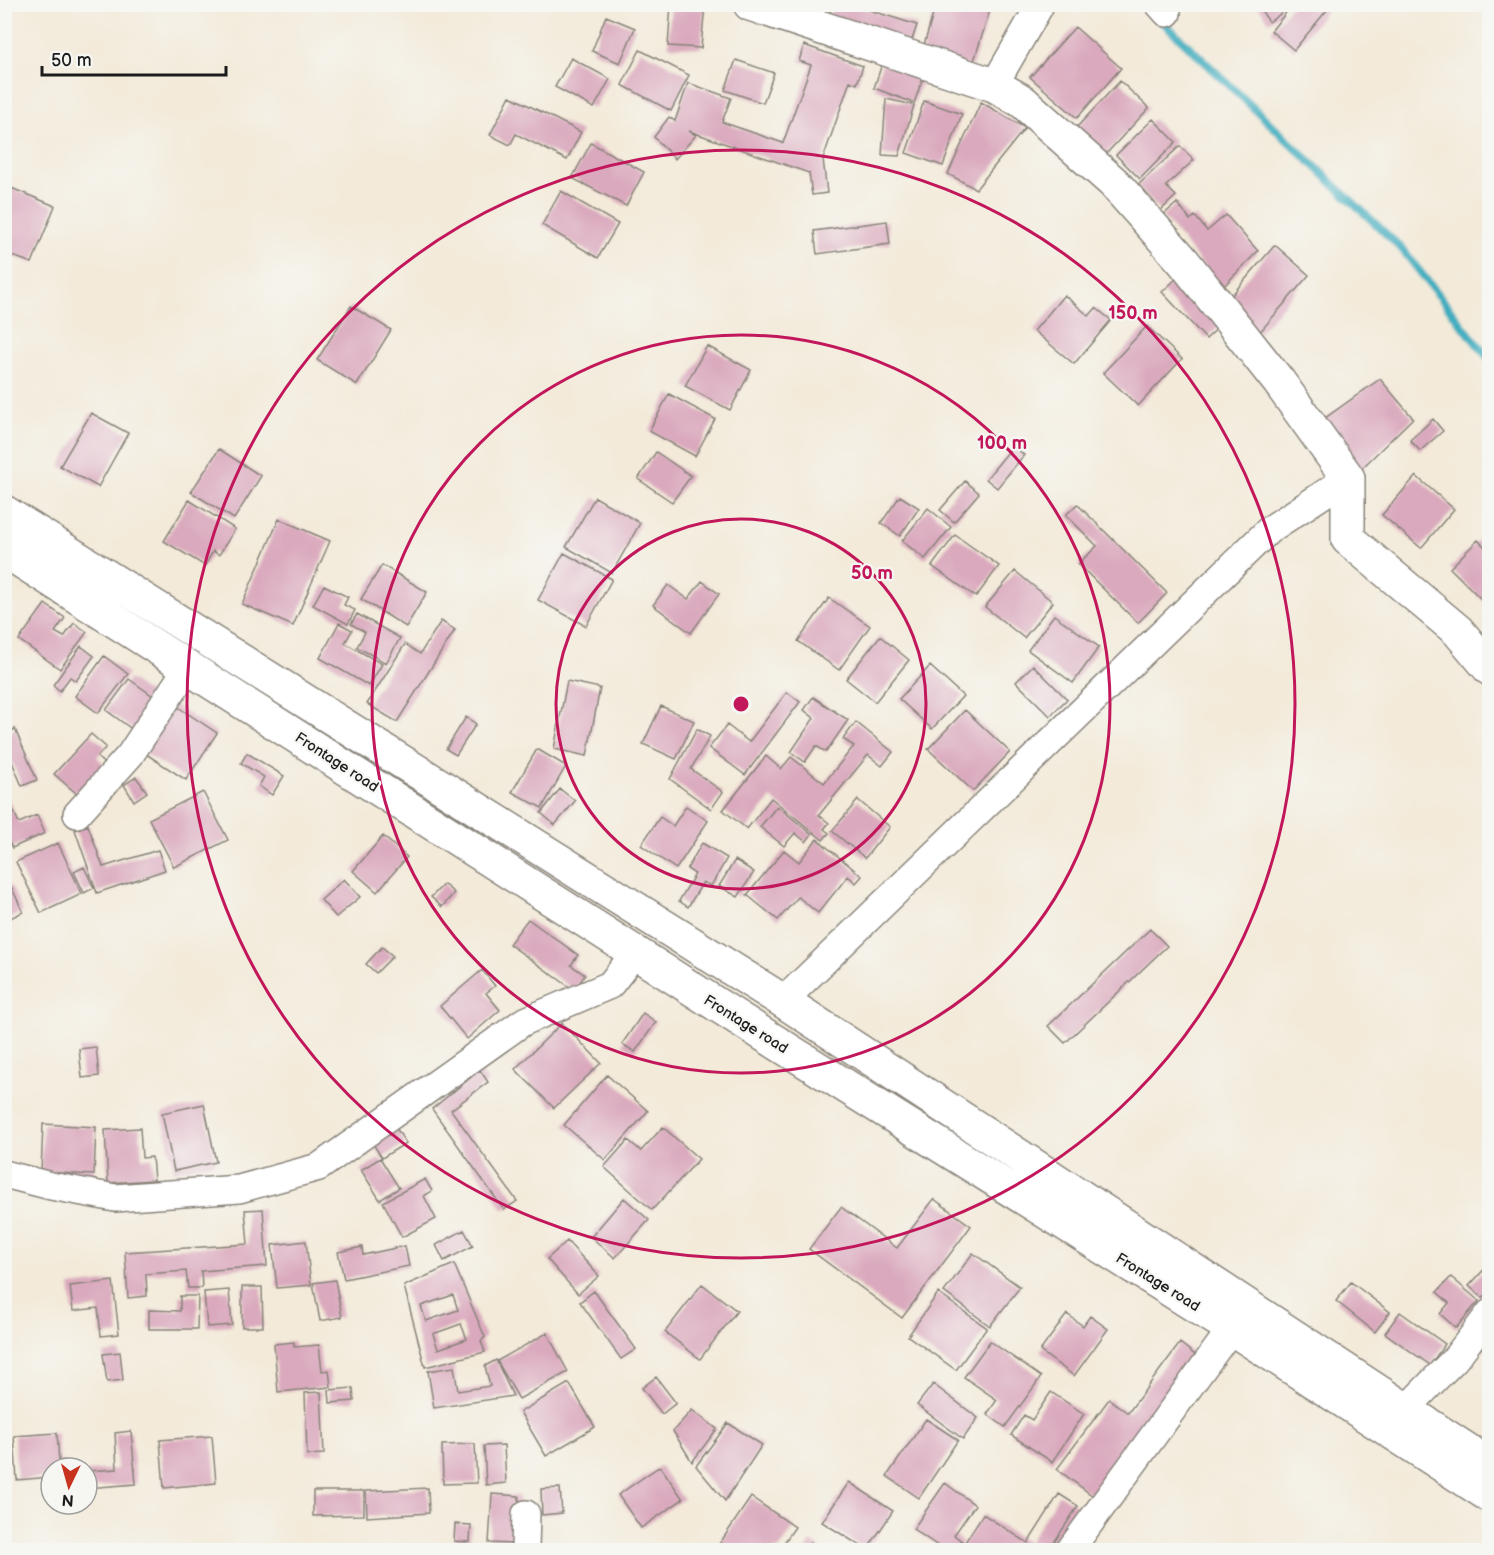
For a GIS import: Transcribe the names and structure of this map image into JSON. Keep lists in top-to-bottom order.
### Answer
{
  "streets": {
    "main road": ["Frontage road"]
  },
  "scale_bar": "50 m",
  "north": "bottom",
  "rings": ["150 m", "100 m", "50 m"]
}
